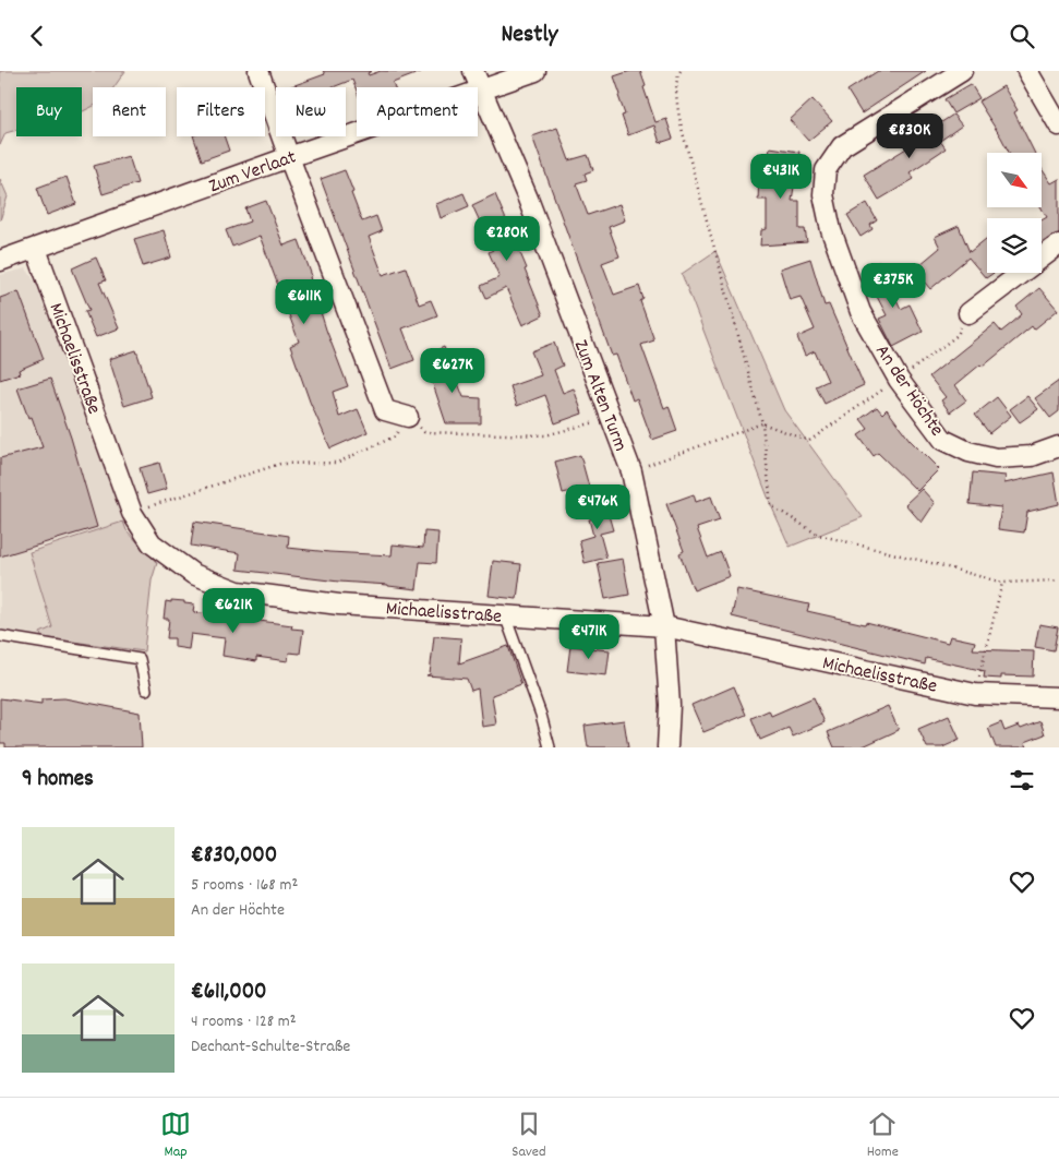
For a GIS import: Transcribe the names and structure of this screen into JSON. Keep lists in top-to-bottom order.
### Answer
{
  "streets": {
    "street": [
      "Zum Verlaat",
      "Michaelisstraße",
      "An der Höchte",
      "Zum Alten Turm"
    ]
  },
  "crossings": [
    ["Zum Verlaat", "Michaelisstraße"],
    ["Zum Verlaat", "Zum Alten Turm"],
    ["Michaelisstraße", "Zum Alten Turm"]
  ],
  "north": "bottom right",
  "page": {
    "header": "Nestly",
    "chip": [
      "Buy",
      "Rent",
      "Filters",
      "New",
      "Apartment"
    ],
    "price": [
      "€830K",
      "€431K",
      "€280K",
      "€375K",
      "€611K",
      "€627K",
      "€476K",
      "€621K",
      "€471K"
    ],
    "heading": "9 homes",
    "list": [
      {
        "name": "€830,000",
        "note": "5 rooms · 168 m² · An der Höchte"
      },
      {
        "name": "€611,000",
        "note": "4 rooms · 128 m² · Dechant-Schulte-Straße"
      }
    ],
    "tabs": ["Map", "Saved", "Home"]
  }
}
